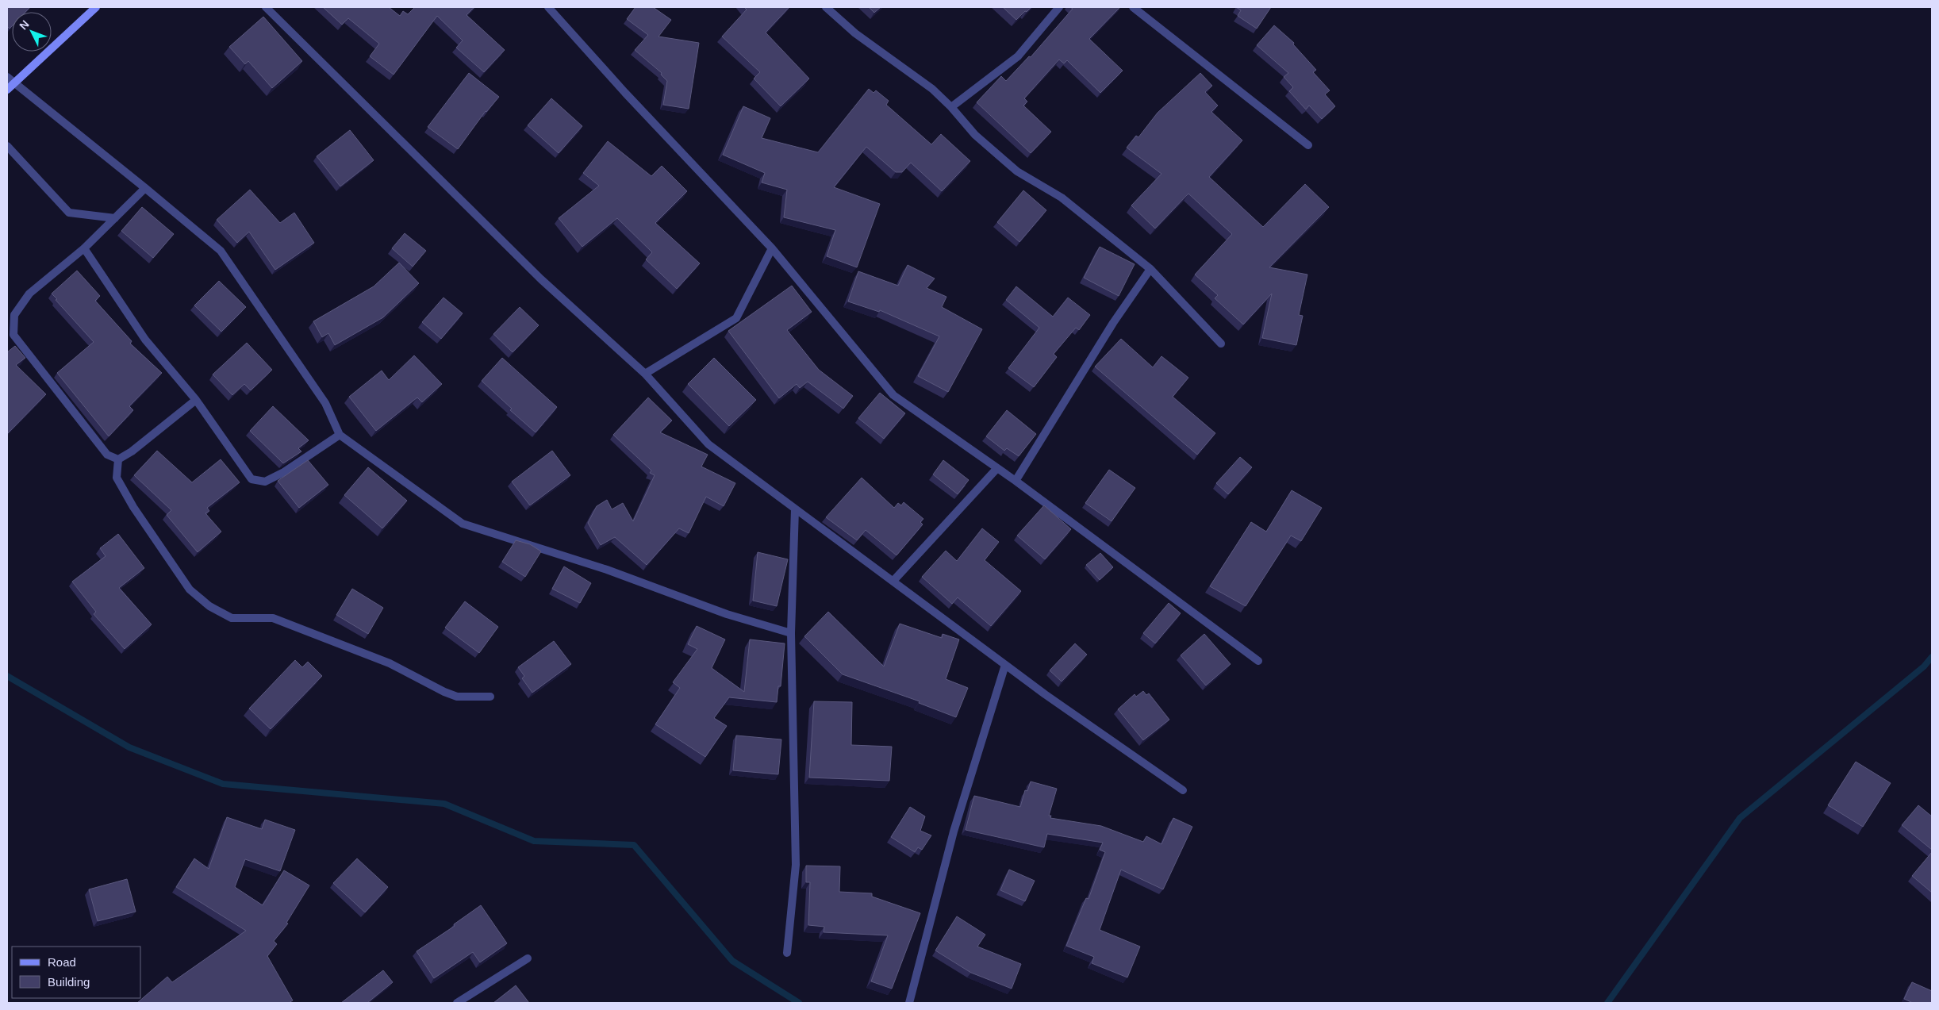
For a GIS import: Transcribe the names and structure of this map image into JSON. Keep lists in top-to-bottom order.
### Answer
{
  "legend": ["Road", "Building"],
  "north": "top left"
}
